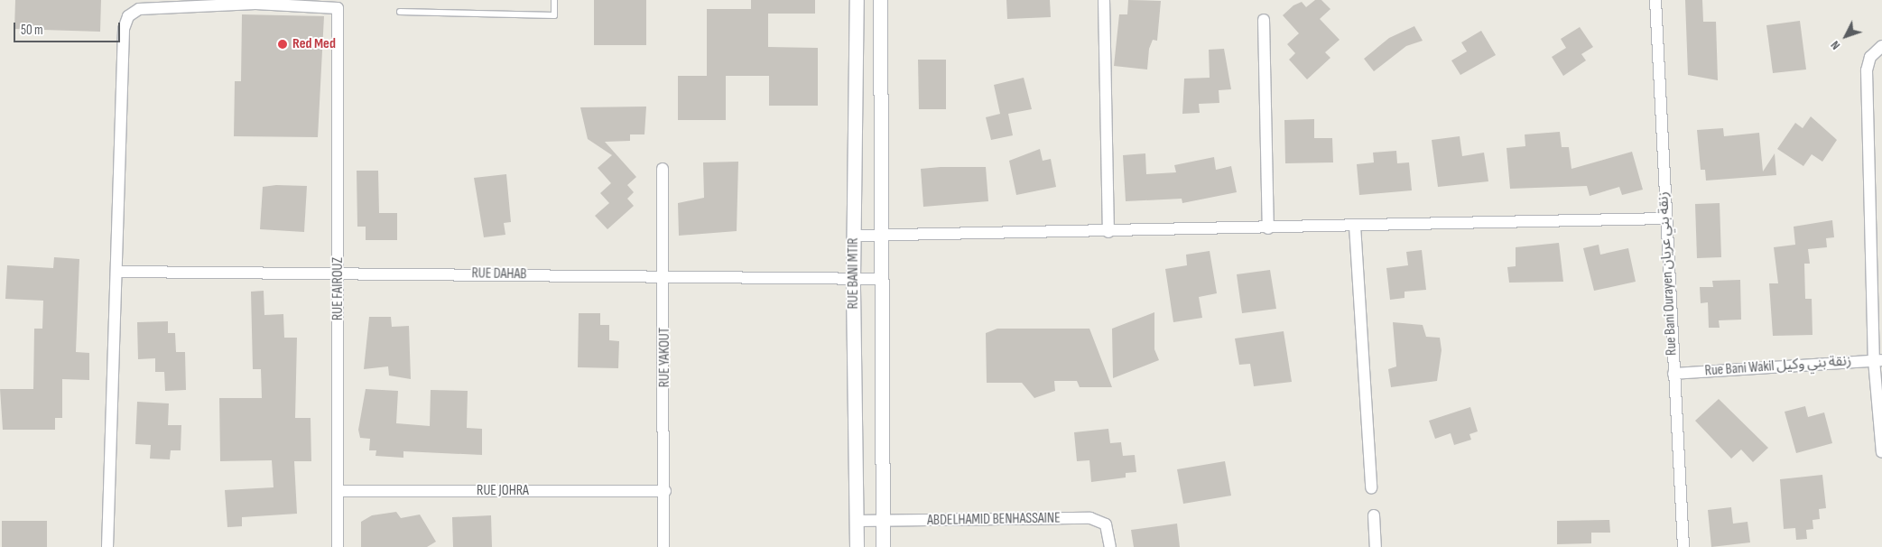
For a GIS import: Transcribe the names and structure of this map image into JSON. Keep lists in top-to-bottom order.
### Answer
{
  "streets": {
    "street": [
      "RUE BANI MTIR",
      "Rue Bani Ourayen زنقة بني عريان",
      "RUE DAHAB",
      "RUE FAIROUZ",
      "RUE YAKOUT",
      "Rue Bani Wakil زنقة بني وكيل",
      "RUE JOHRA",
      "ABDELHAMID BENHASSAINE"
    ]
  },
  "crossings": [
    ["RUE BANI MTIR", "RUE DAHAB"],
    ["RUE BANI MTIR", "ABDELHAMID BENHASSAINE"],
    ["Rue Bani Ourayen زنقة بني عريان", "Rue Bani Wakil زنقة بني وكيل"],
    ["RUE DAHAB", "RUE FAIROUZ"],
    ["RUE DAHAB", "RUE YAKOUT"],
    ["RUE FAIROUZ", "RUE JOHRA"],
    ["RUE YAKOUT", "RUE JOHRA"]
  ],
  "places": ["Red Med"],
  "scale_bar": "50 m",
  "north": "bottom left"
}
